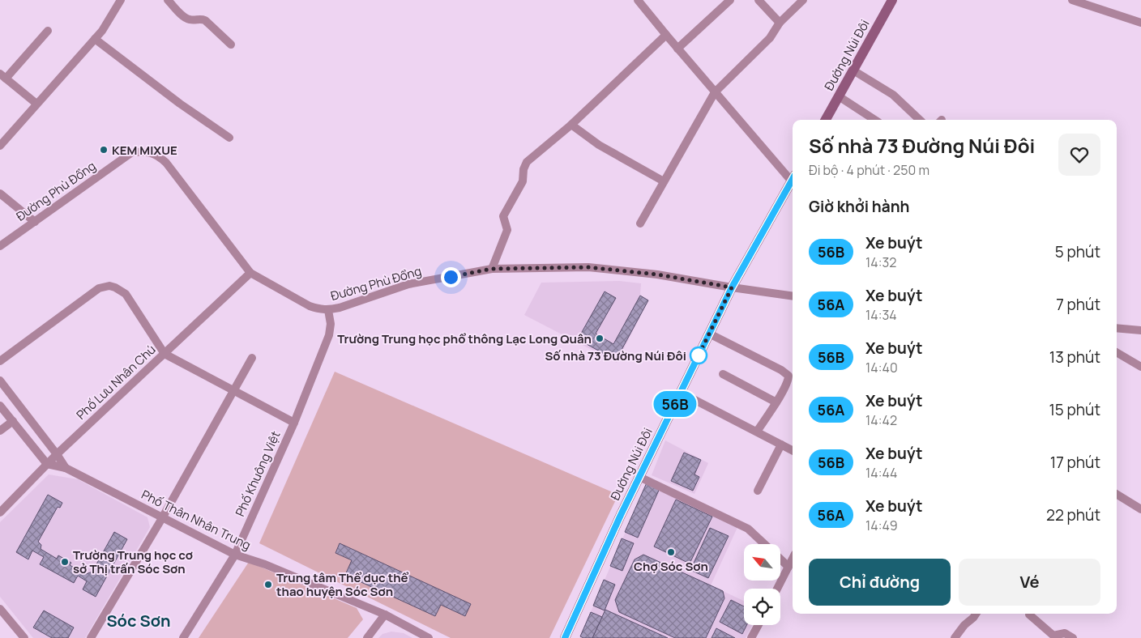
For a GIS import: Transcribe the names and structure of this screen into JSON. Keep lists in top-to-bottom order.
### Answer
{
  "streets": {
    "main road": ["Đường Núi Đôi"],
    "street": [
      "Đường Phù Đổng",
      "Phố Lưu Nhân Chú",
      "Phố Khuông Việt",
      "Phố Thân Nhân Trung"
    ]
  },
  "crossings": [
    ["Đường Núi Đôi", "Đường Phù Đổng"],
    ["Đường Phù Đổng", "Phố Lưu Nhân Chú"],
    ["Đường Phù Đổng", "Phố Khuông Việt"],
    ["Phố Lưu Nhân Chú", "Phố Thân Nhân Trung"],
    ["Phố Khuông Việt", "Phố Thân Nhân Trung"]
  ],
  "districts": ["Sóc Sơn"],
  "places": [
    "KEM MIXUE",
    "Trường Trung học phổ thông Lạc Long Quân",
    "Số nhà 73 Đường Núi Đôi",
    "Chợ Sóc Sơn",
    "Trường Trung học cơ sở Thị trấn Sóc Sơn",
    "Trung tâm Thể dục thể thao huyện Sóc Sơn"
  ],
  "lines": ["bus line 56B"],
  "north": "top left",
  "page": {
    "on_map": "56B",
    "heading": [
      ["Số nhà 73 Đường Núi Đôi", "Đi bộ · 4 phút · 250 m"],
      "Giờ khởi hành"
    ],
    "list": [
      {
        "mark": "56B",
        "name": "Xe buýt",
        "note": "14:32",
        "value": "5 phút"
      },
      {
        "mark": "56A",
        "name": "Xe buýt",
        "note": "14:34",
        "value": "7 phút"
      },
      {
        "mark": "56B",
        "name": "Xe buýt",
        "note": "14:40",
        "value": "13 phút"
      },
      {
        "mark": "56A",
        "name": "Xe buýt",
        "note": "14:42",
        "value": "15 phút"
      },
      {
        "mark": "56B",
        "name": "Xe buýt",
        "note": "14:44",
        "value": "17 phút"
      },
      {
        "mark": "56A",
        "name": "Xe buýt",
        "note": "14:49",
        "value": "22 phút"
      }
    ],
    "buttons": ["Chỉ đường", "Vé"]
  }
}
